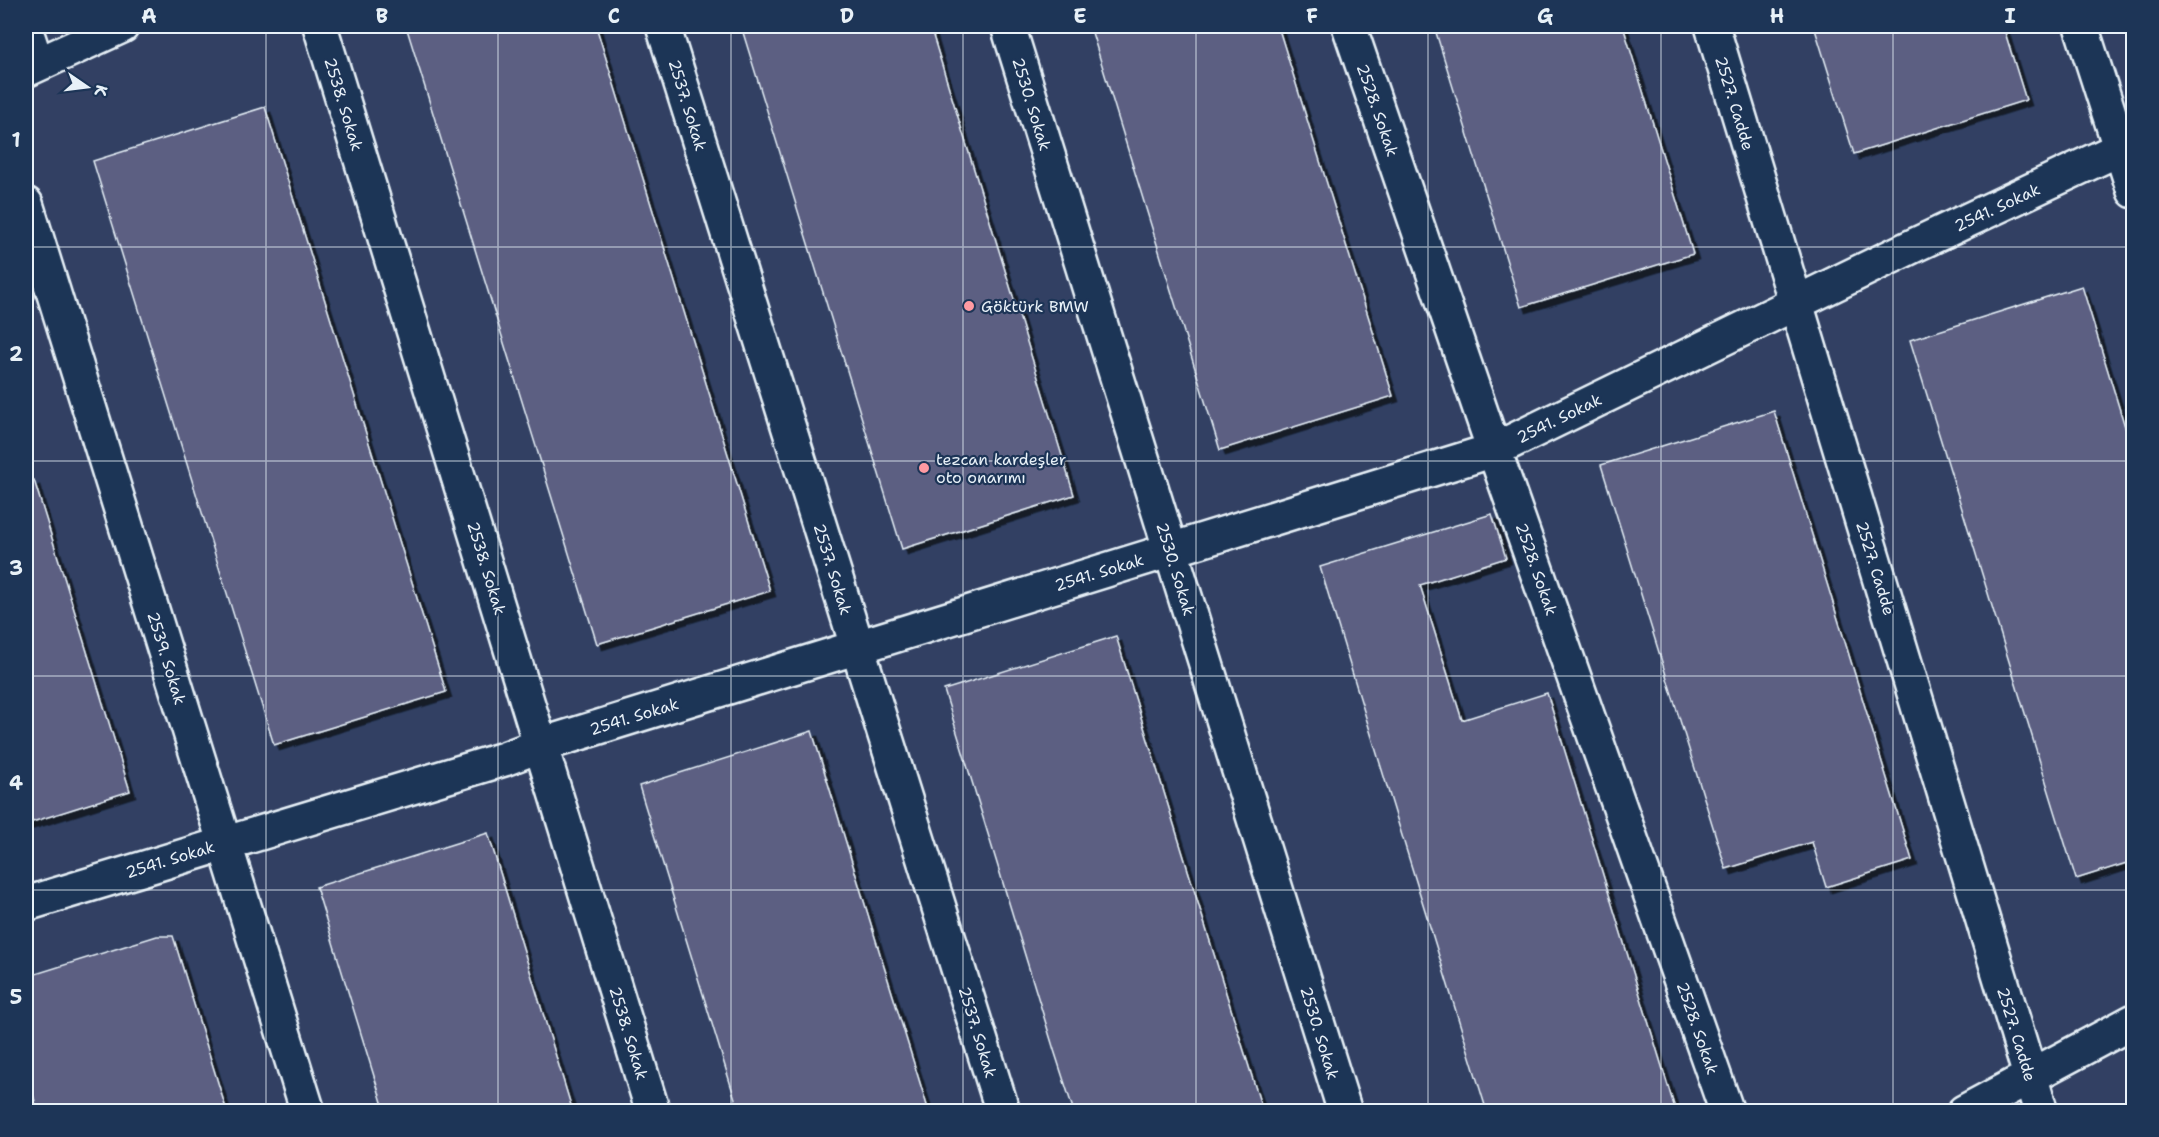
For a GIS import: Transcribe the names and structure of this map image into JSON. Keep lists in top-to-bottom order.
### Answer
{
  "streets": {
    "street": [
      "2527. Cadde",
      "2538. Sokak",
      "2530. Sokak",
      "2537. Sokak",
      "2528. Sokak",
      "2541. Sokak",
      "2539. Sokak"
    ]
  },
  "crossings": [
    ["2527. Cadde", "2541. Sokak"],
    ["2538. Sokak", "2541. Sokak"],
    ["2530. Sokak", "2541. Sokak"],
    ["2537. Sokak", "2541. Sokak"],
    ["2528. Sokak", "2541. Sokak"],
    ["2541. Sokak", "2539. Sokak"]
  ],
  "places": ["Göktürk BMW", "tezcan kardeşler oto onarımı"],
  "north": "right",
  "grid": {
    "columns": [
      "A",
      "B",
      "C",
      "D",
      "E",
      "F",
      "G",
      "H",
      "I"
    ],
    "rows": [
      "1",
      "2",
      "3",
      "4",
      "5"
    ]
  }
}
